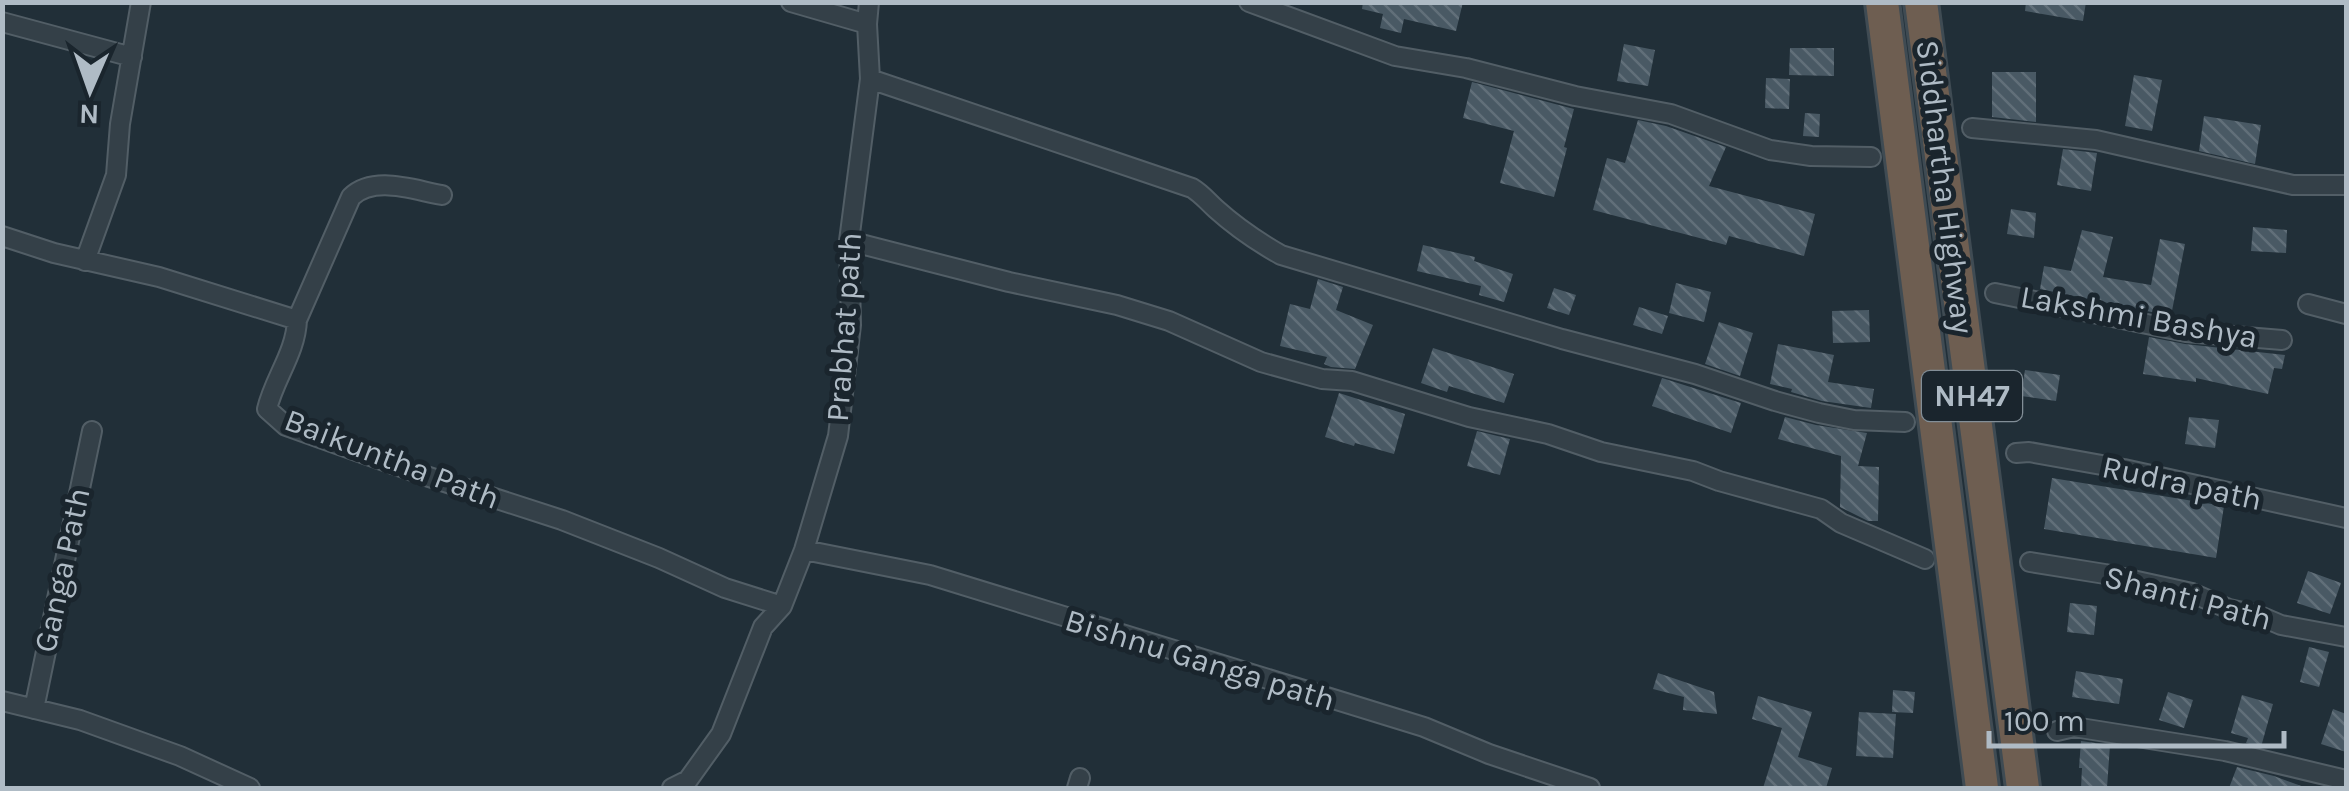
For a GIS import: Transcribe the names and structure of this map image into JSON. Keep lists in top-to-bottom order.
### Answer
{
  "streets": {
    "highway": ["Siddhartha Highway", "NH47"],
    "street": [
      "Lakshmi Bashya",
      "Prabhat path",
      "Baikuntha Path",
      "Rudra path",
      "Ganga Path",
      "Shanti Path",
      "Bishnu Ganga path"
    ]
  },
  "crossings": [
    ["Prabhat path", "Baikuntha Path"],
    ["Prabhat path", "Bishnu Ganga path"]
  ],
  "scale_bar": "100 m",
  "north": "bottom"
}
